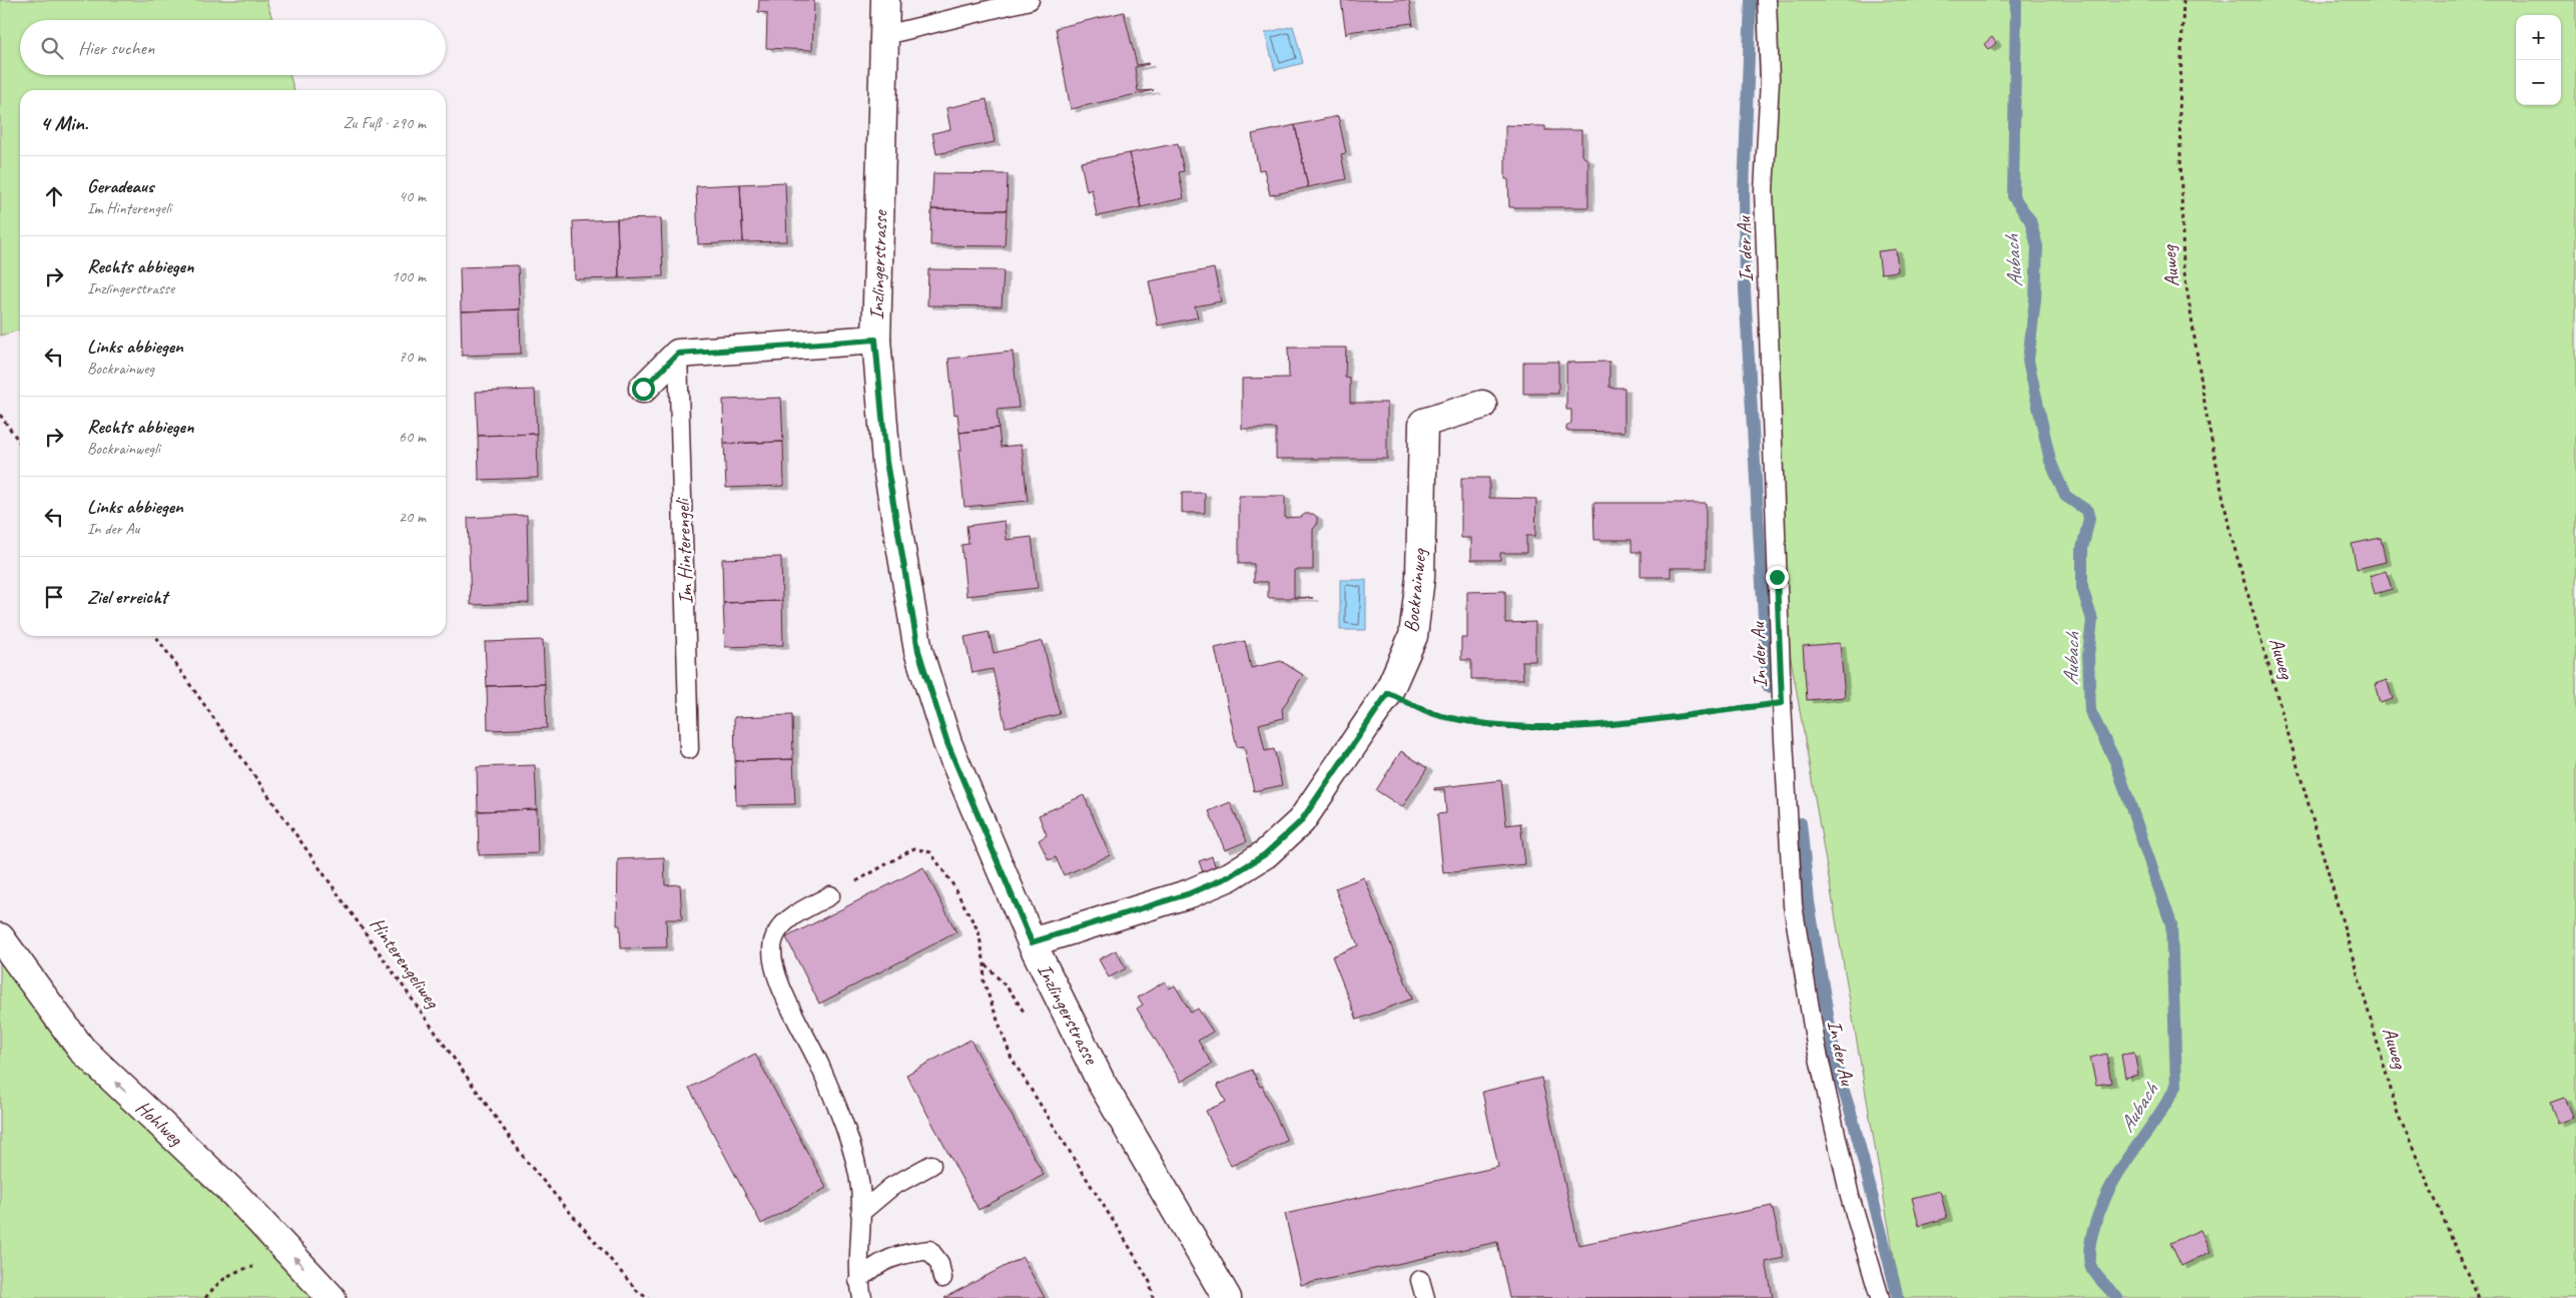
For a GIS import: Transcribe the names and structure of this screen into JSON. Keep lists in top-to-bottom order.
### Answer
{
  "streets": {
    "street": ["Inzlingerstrasse", "Bockrainweg", "Hohlweg"],
    "lane": ["In der Au", "Im Hinterengeli"],
    "path": ["Auweg", "Hinterengeliweg"]
  },
  "crossings": [
    ["Inzlingerstrasse", "Bockrainweg"]
  ],
  "one_way": ["Hohlweg"],
  "water": ["Aubach"],
  "page": {
    "map_buttons": ["+", "−"],
    "search": "Hier suchen",
    "heading": ["4 Min.", "Zu Fuß · 290 m"],
    "list": [
      ["Geradeaus", "Im Hinterengeli", "40 m"],
      ["Rechts abbiegen", "Inzlingerstrasse", "100 m"],
      ["Links abbiegen", "Bockrainweg", "70 m"],
      ["Rechts abbiegen", "Bockrainwegli", "60 m"],
      ["Links abbiegen", "In der Au", "20 m"],
      "Ziel erreicht"
    ]
  }
}
